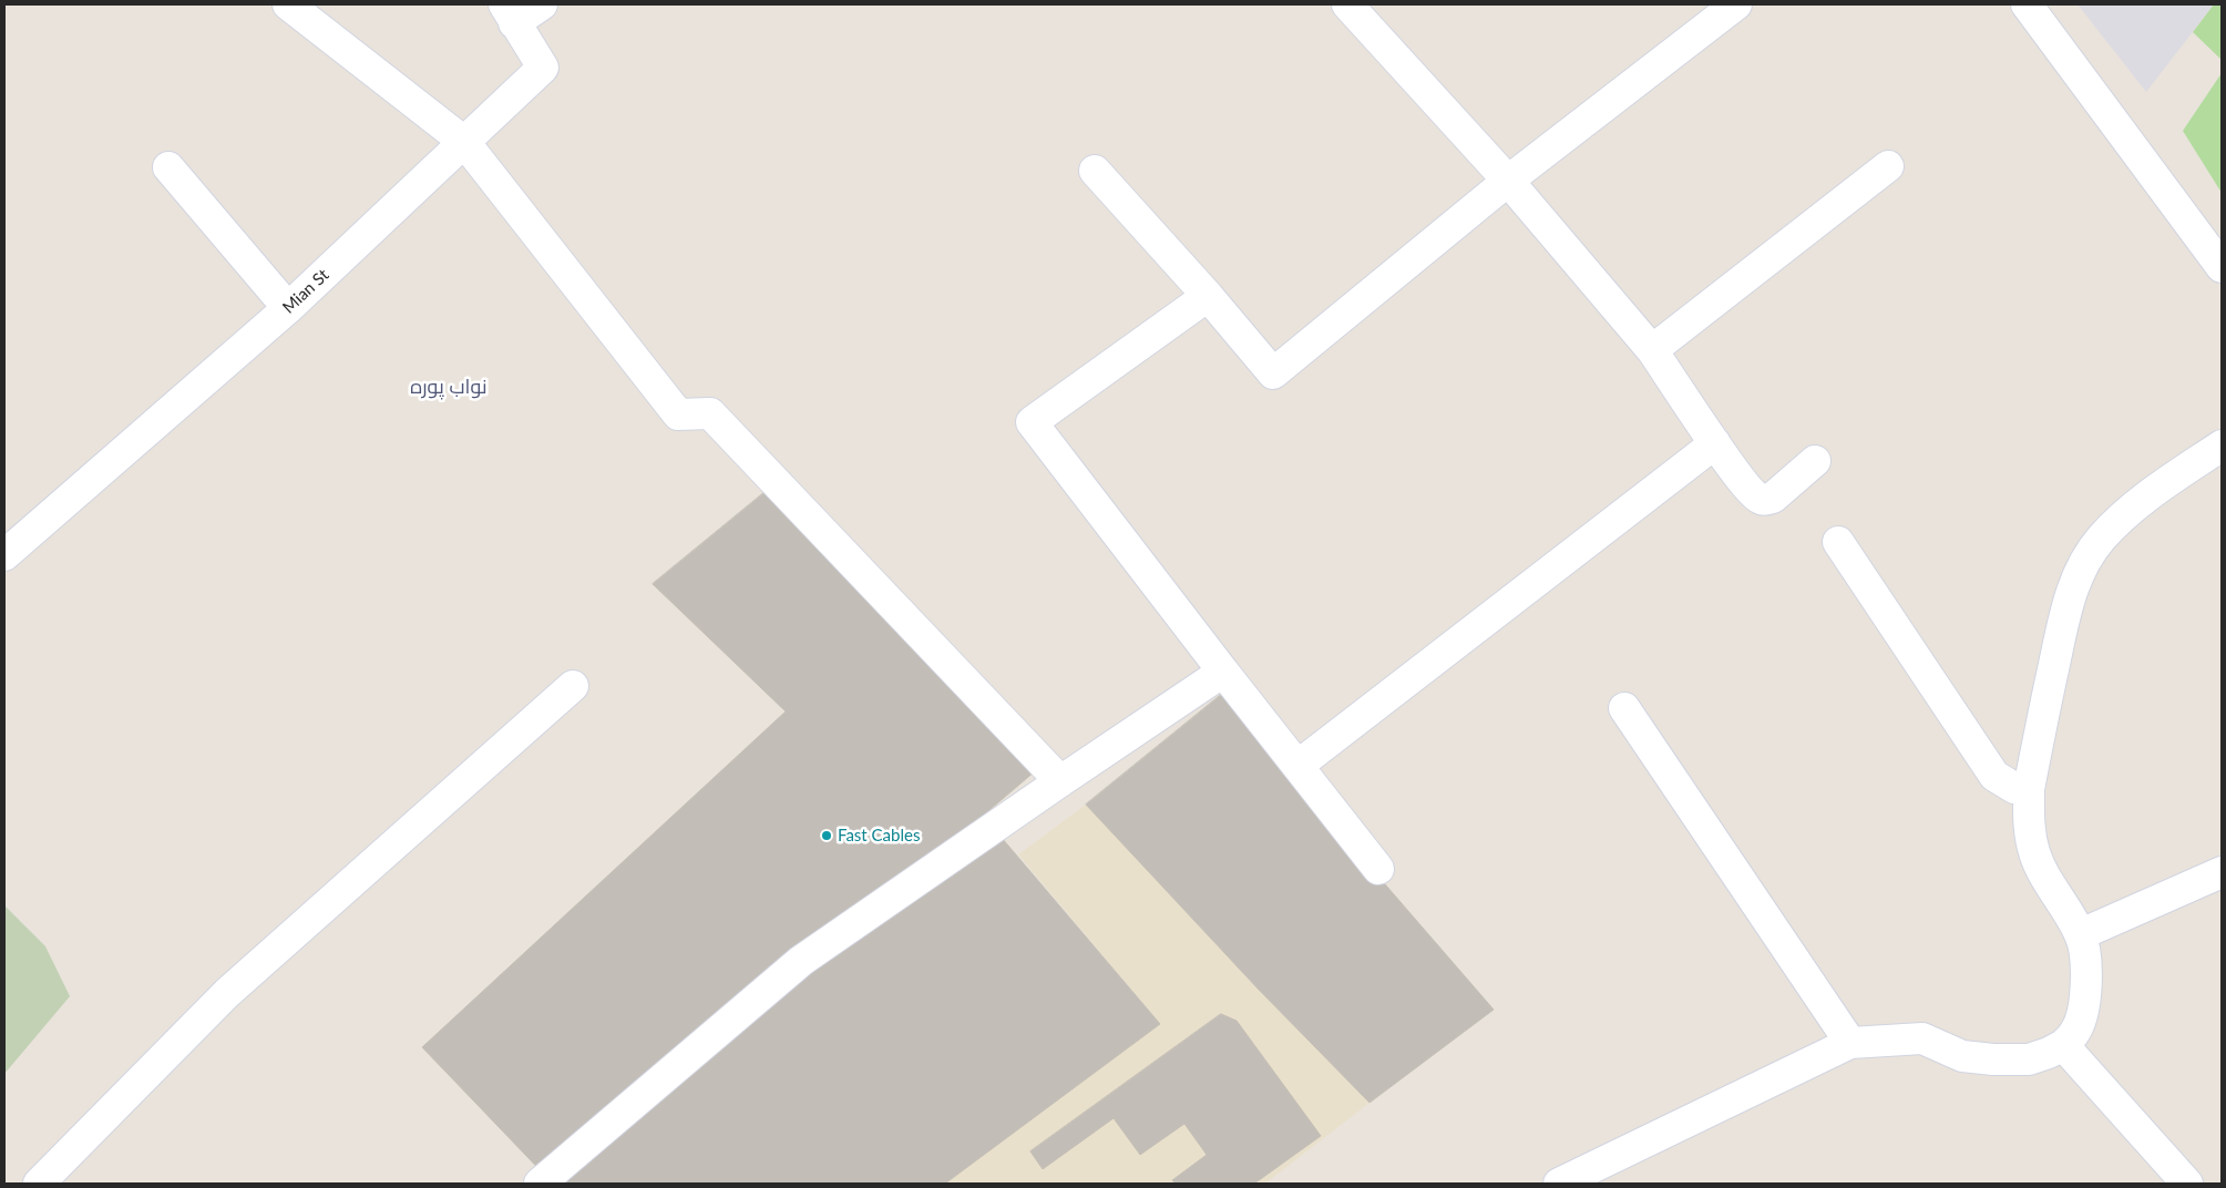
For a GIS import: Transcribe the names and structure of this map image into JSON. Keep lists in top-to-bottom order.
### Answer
{
  "streets": {
    "street": ["Mian St"]
  },
  "districts": ["نواب پورہ"],
  "places": ["Fast Cables"]
}
